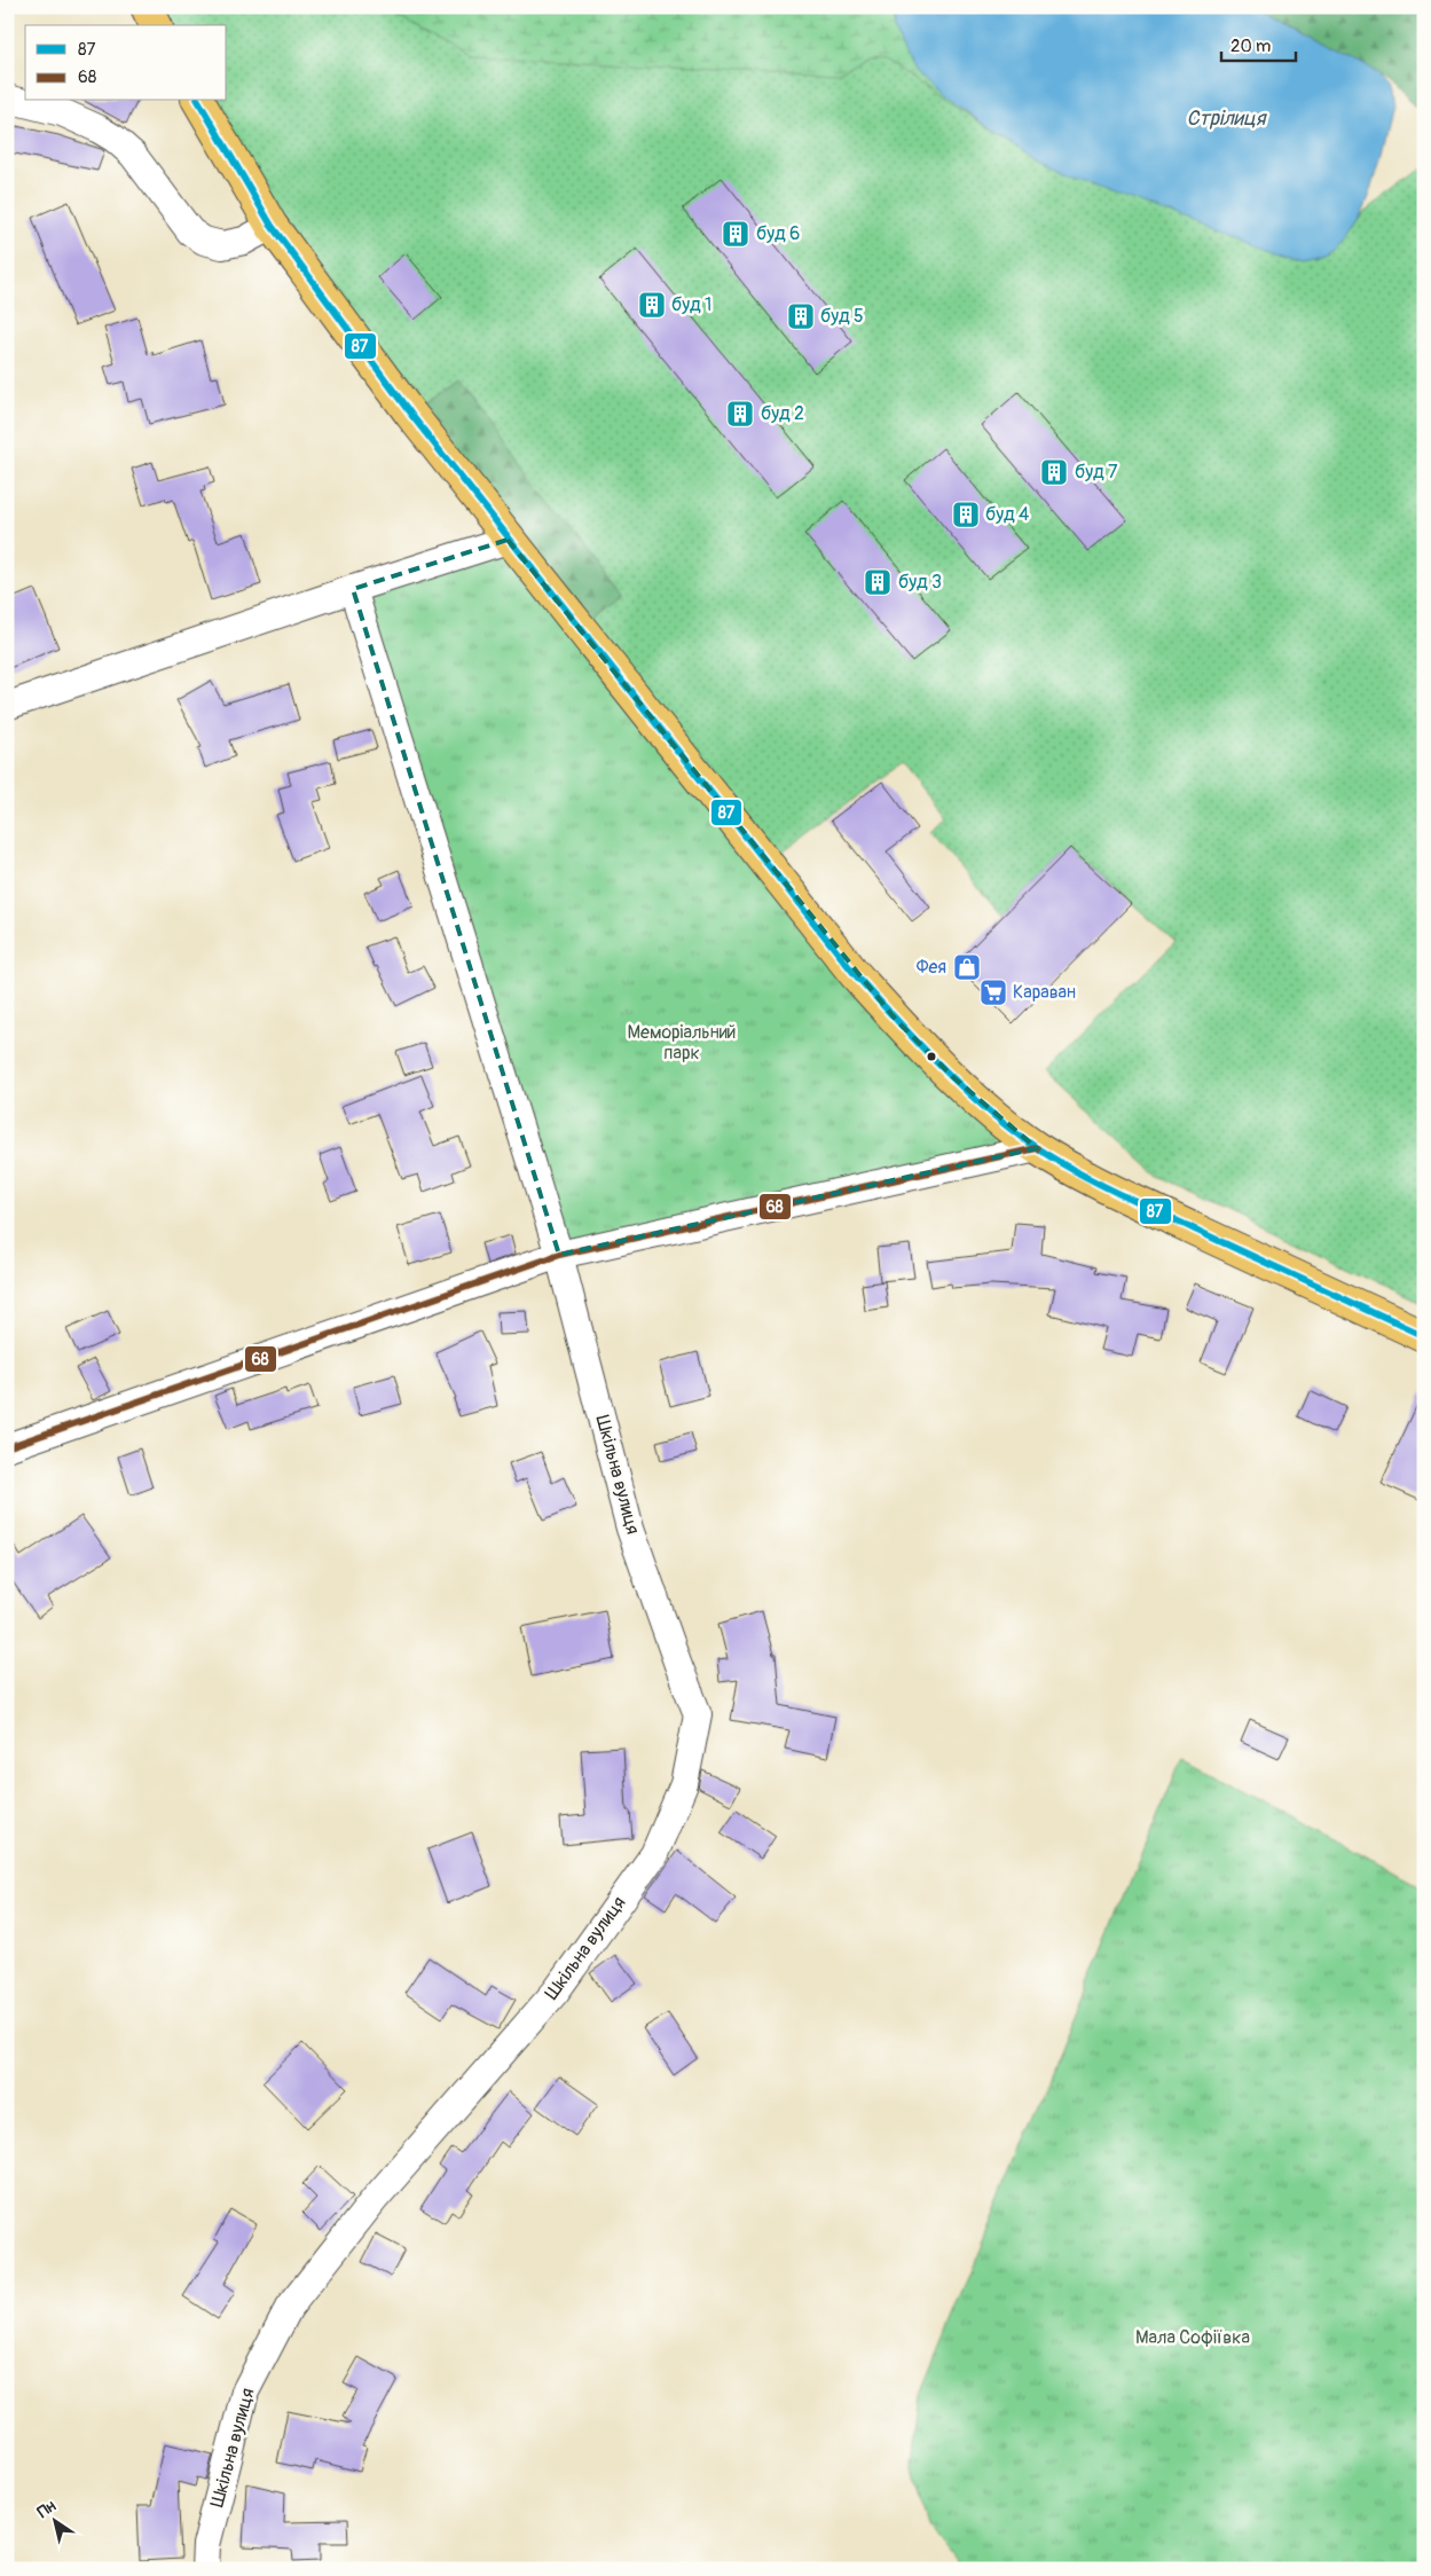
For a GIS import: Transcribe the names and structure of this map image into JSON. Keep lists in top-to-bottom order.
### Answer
{
  "streets": {
    "street": ["Шкільна вулиця"]
  },
  "water": ["Стрілиця"],
  "parks": ["Меморіальний парк", "Мала Софіївка"],
  "places": {
    "building": [
      "буд 6",
      "буд 1",
      "буд 5",
      "буд 2",
      "буд 7",
      "буд 4",
      "буд 3"
    ],
    "shop": ["Фея"],
    "supermarket": ["Караван"]
  },
  "lines": ["transit line 87", "transit line 68"],
  "legend": ["87", "68"],
  "scale_bar": "20 m",
  "north": "top left"
}
